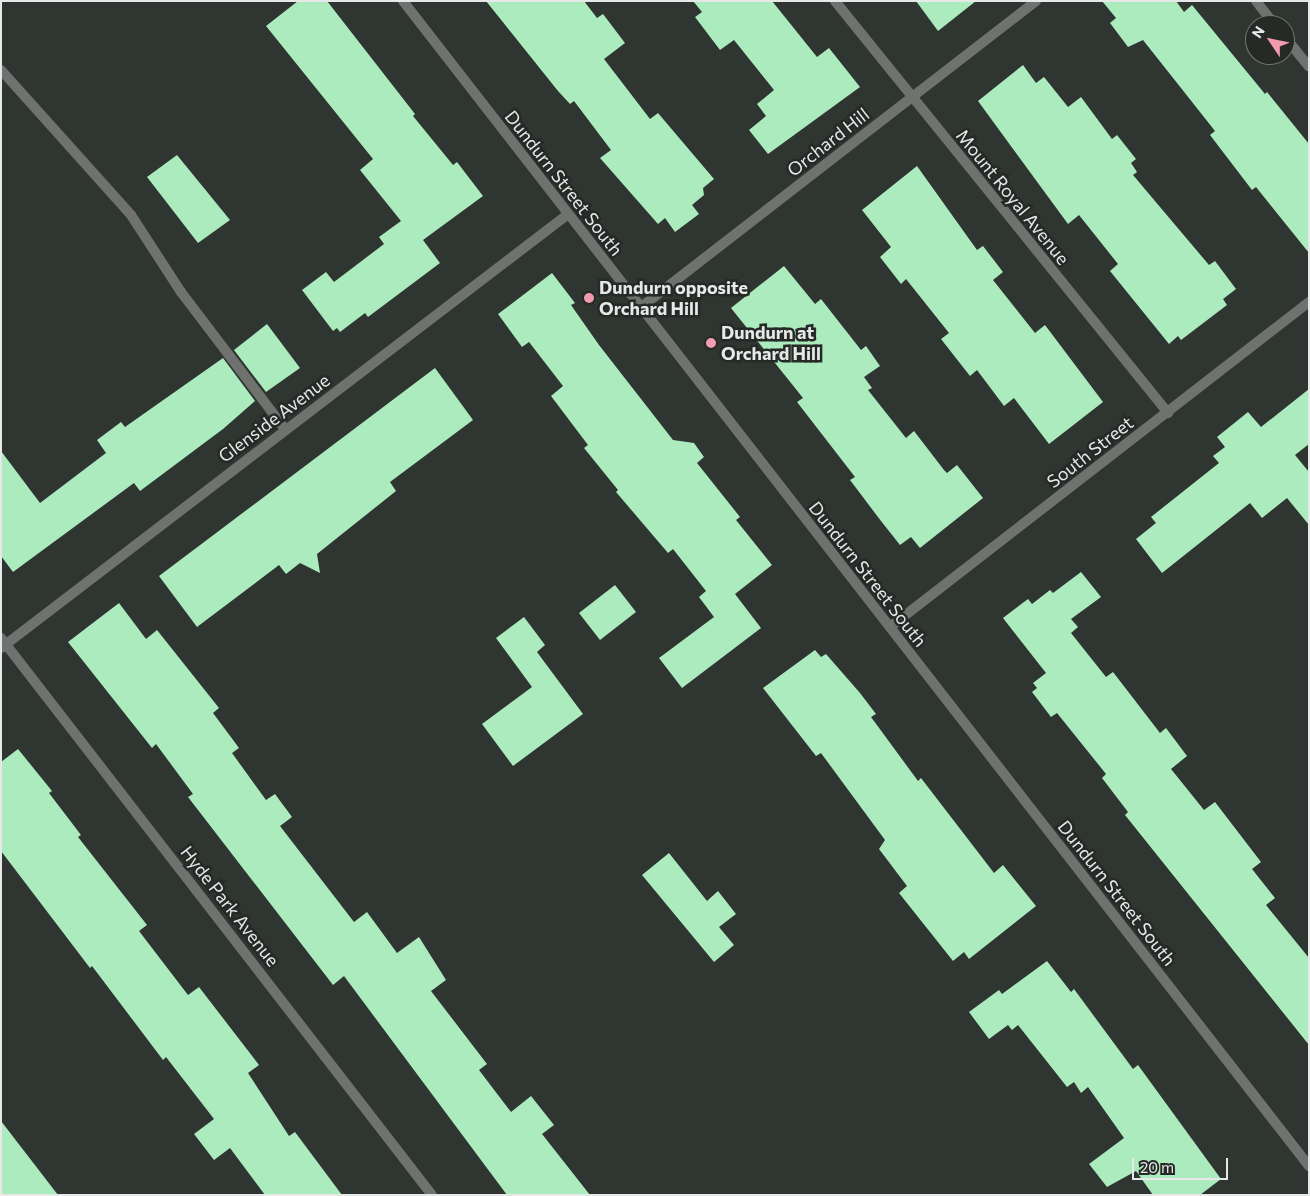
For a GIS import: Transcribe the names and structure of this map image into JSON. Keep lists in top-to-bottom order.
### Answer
{
  "streets": {
    "street": [
      "Orchard Hill",
      "Dundurn Street South",
      "Mount Royal Avenue",
      "Glenside Avenue",
      "South Street",
      "Hyde Park Avenue"
    ]
  },
  "crossings": [
    ["Orchard Hill", "Dundurn Street South"],
    ["Orchard Hill", "Mount Royal Avenue"],
    ["Dundurn Street South", "Glenside Avenue"],
    ["Dundurn Street South", "South Street"],
    ["Mount Royal Avenue", "South Street"],
    ["Glenside Avenue", "Hyde Park Avenue"]
  ],
  "places": ["Dundurn opposite Orchard Hill", "Dundurn at Orchard Hill"],
  "scale_bar": "20 m",
  "north": "top left"
}
